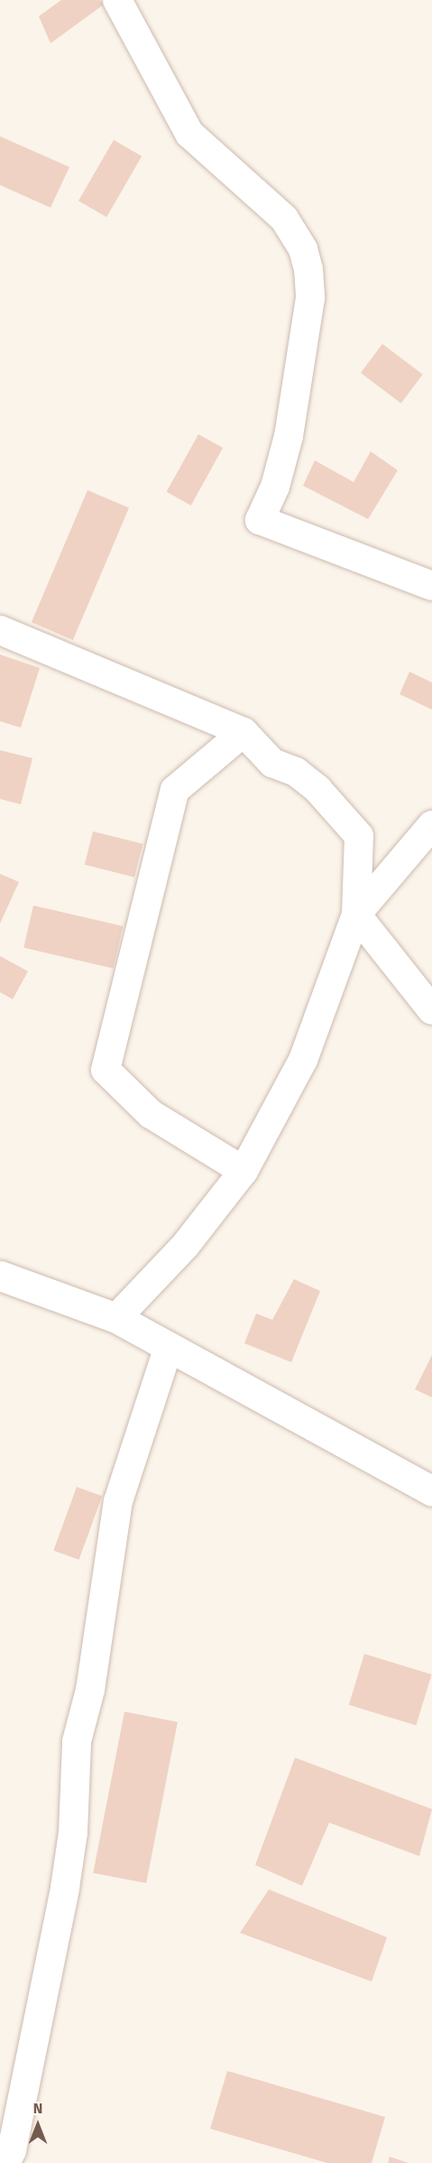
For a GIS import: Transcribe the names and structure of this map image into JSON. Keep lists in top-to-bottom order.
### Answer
{
  "north": "top"
}
